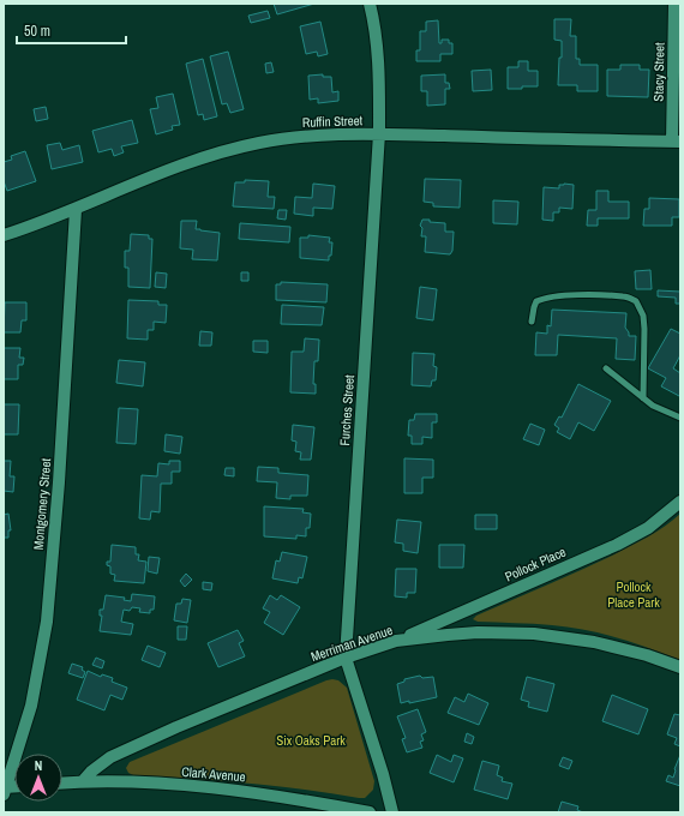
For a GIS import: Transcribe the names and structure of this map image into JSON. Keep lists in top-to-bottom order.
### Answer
{
  "streets": {
    "street": [
      "Stacy Street",
      "Ruffin Street",
      "Furches Street",
      "Montgomery Street",
      "Pollock Place",
      "Merriman Avenue",
      "Clark Avenue"
    ]
  },
  "crossings": [
    ["Stacy Street", "Ruffin Street"],
    ["Ruffin Street", "Furches Street"],
    ["Ruffin Street", "Montgomery Street"],
    ["Furches Street", "Merriman Avenue"],
    ["Pollock Place", "Merriman Avenue"],
    ["Merriman Avenue", "Clark Avenue"]
  ],
  "parks": ["Pollock Place Park", "Six Oaks Park"],
  "scale_bar": "50 m",
  "north": "top"
}
